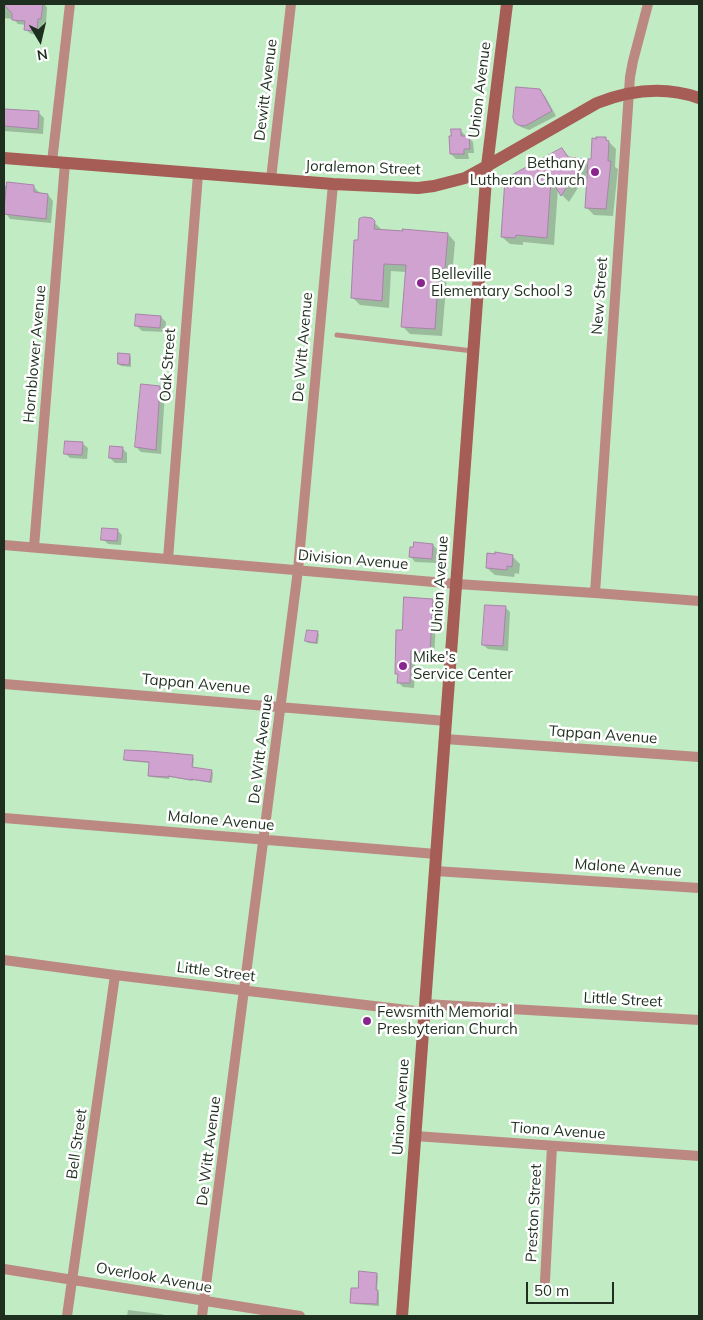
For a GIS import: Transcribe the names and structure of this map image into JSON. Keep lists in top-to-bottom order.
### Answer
{
  "streets": {
    "street": [
      "Dewitt Avenue",
      "Union Avenue",
      "Joralemon Street",
      "New Street",
      "De Witt Avenue",
      "Hornblower Avenue",
      "Oak Street",
      "Division Avenue",
      "Tappan Avenue",
      "Malone Avenue",
      "Little Street",
      "Tiona Avenue",
      "Bell Street",
      "Preston Street",
      "Overlook Avenue"
    ]
  },
  "crossings": [
    ["Dewitt Avenue", "Joralemon Street"],
    ["Union Avenue", "Joralemon Street"],
    ["Union Avenue", "Division Avenue"],
    ["Union Avenue", "Tappan Avenue"],
    ["Union Avenue", "Malone Avenue"],
    ["Union Avenue", "Little Street"],
    ["Union Avenue", "Tiona Avenue"],
    ["Joralemon Street", "New Street"],
    ["Joralemon Street", "De Witt Avenue"],
    ["Joralemon Street", "Hornblower Avenue"],
    ["Joralemon Street", "Oak Street"],
    ["New Street", "Division Avenue"],
    ["De Witt Avenue", "Division Avenue"],
    ["De Witt Avenue", "Tappan Avenue"],
    ["De Witt Avenue", "Malone Avenue"],
    ["De Witt Avenue", "Little Street"],
    ["De Witt Avenue", "Overlook Avenue"],
    ["Hornblower Avenue", "Division Avenue"],
    ["Oak Street", "Division Avenue"],
    ["Little Street", "Bell Street"],
    ["Tiona Avenue", "Preston Street"],
    ["Bell Street", "Overlook Avenue"]
  ],
  "places": [
    "Bethany Lutheran Church",
    "Belleville Elementary School 3",
    "Mike's Service Center",
    "Fewsmith Memorial Presbyterian Church"
  ],
  "scale_bar": "50 m",
  "north": "bottom"
}
